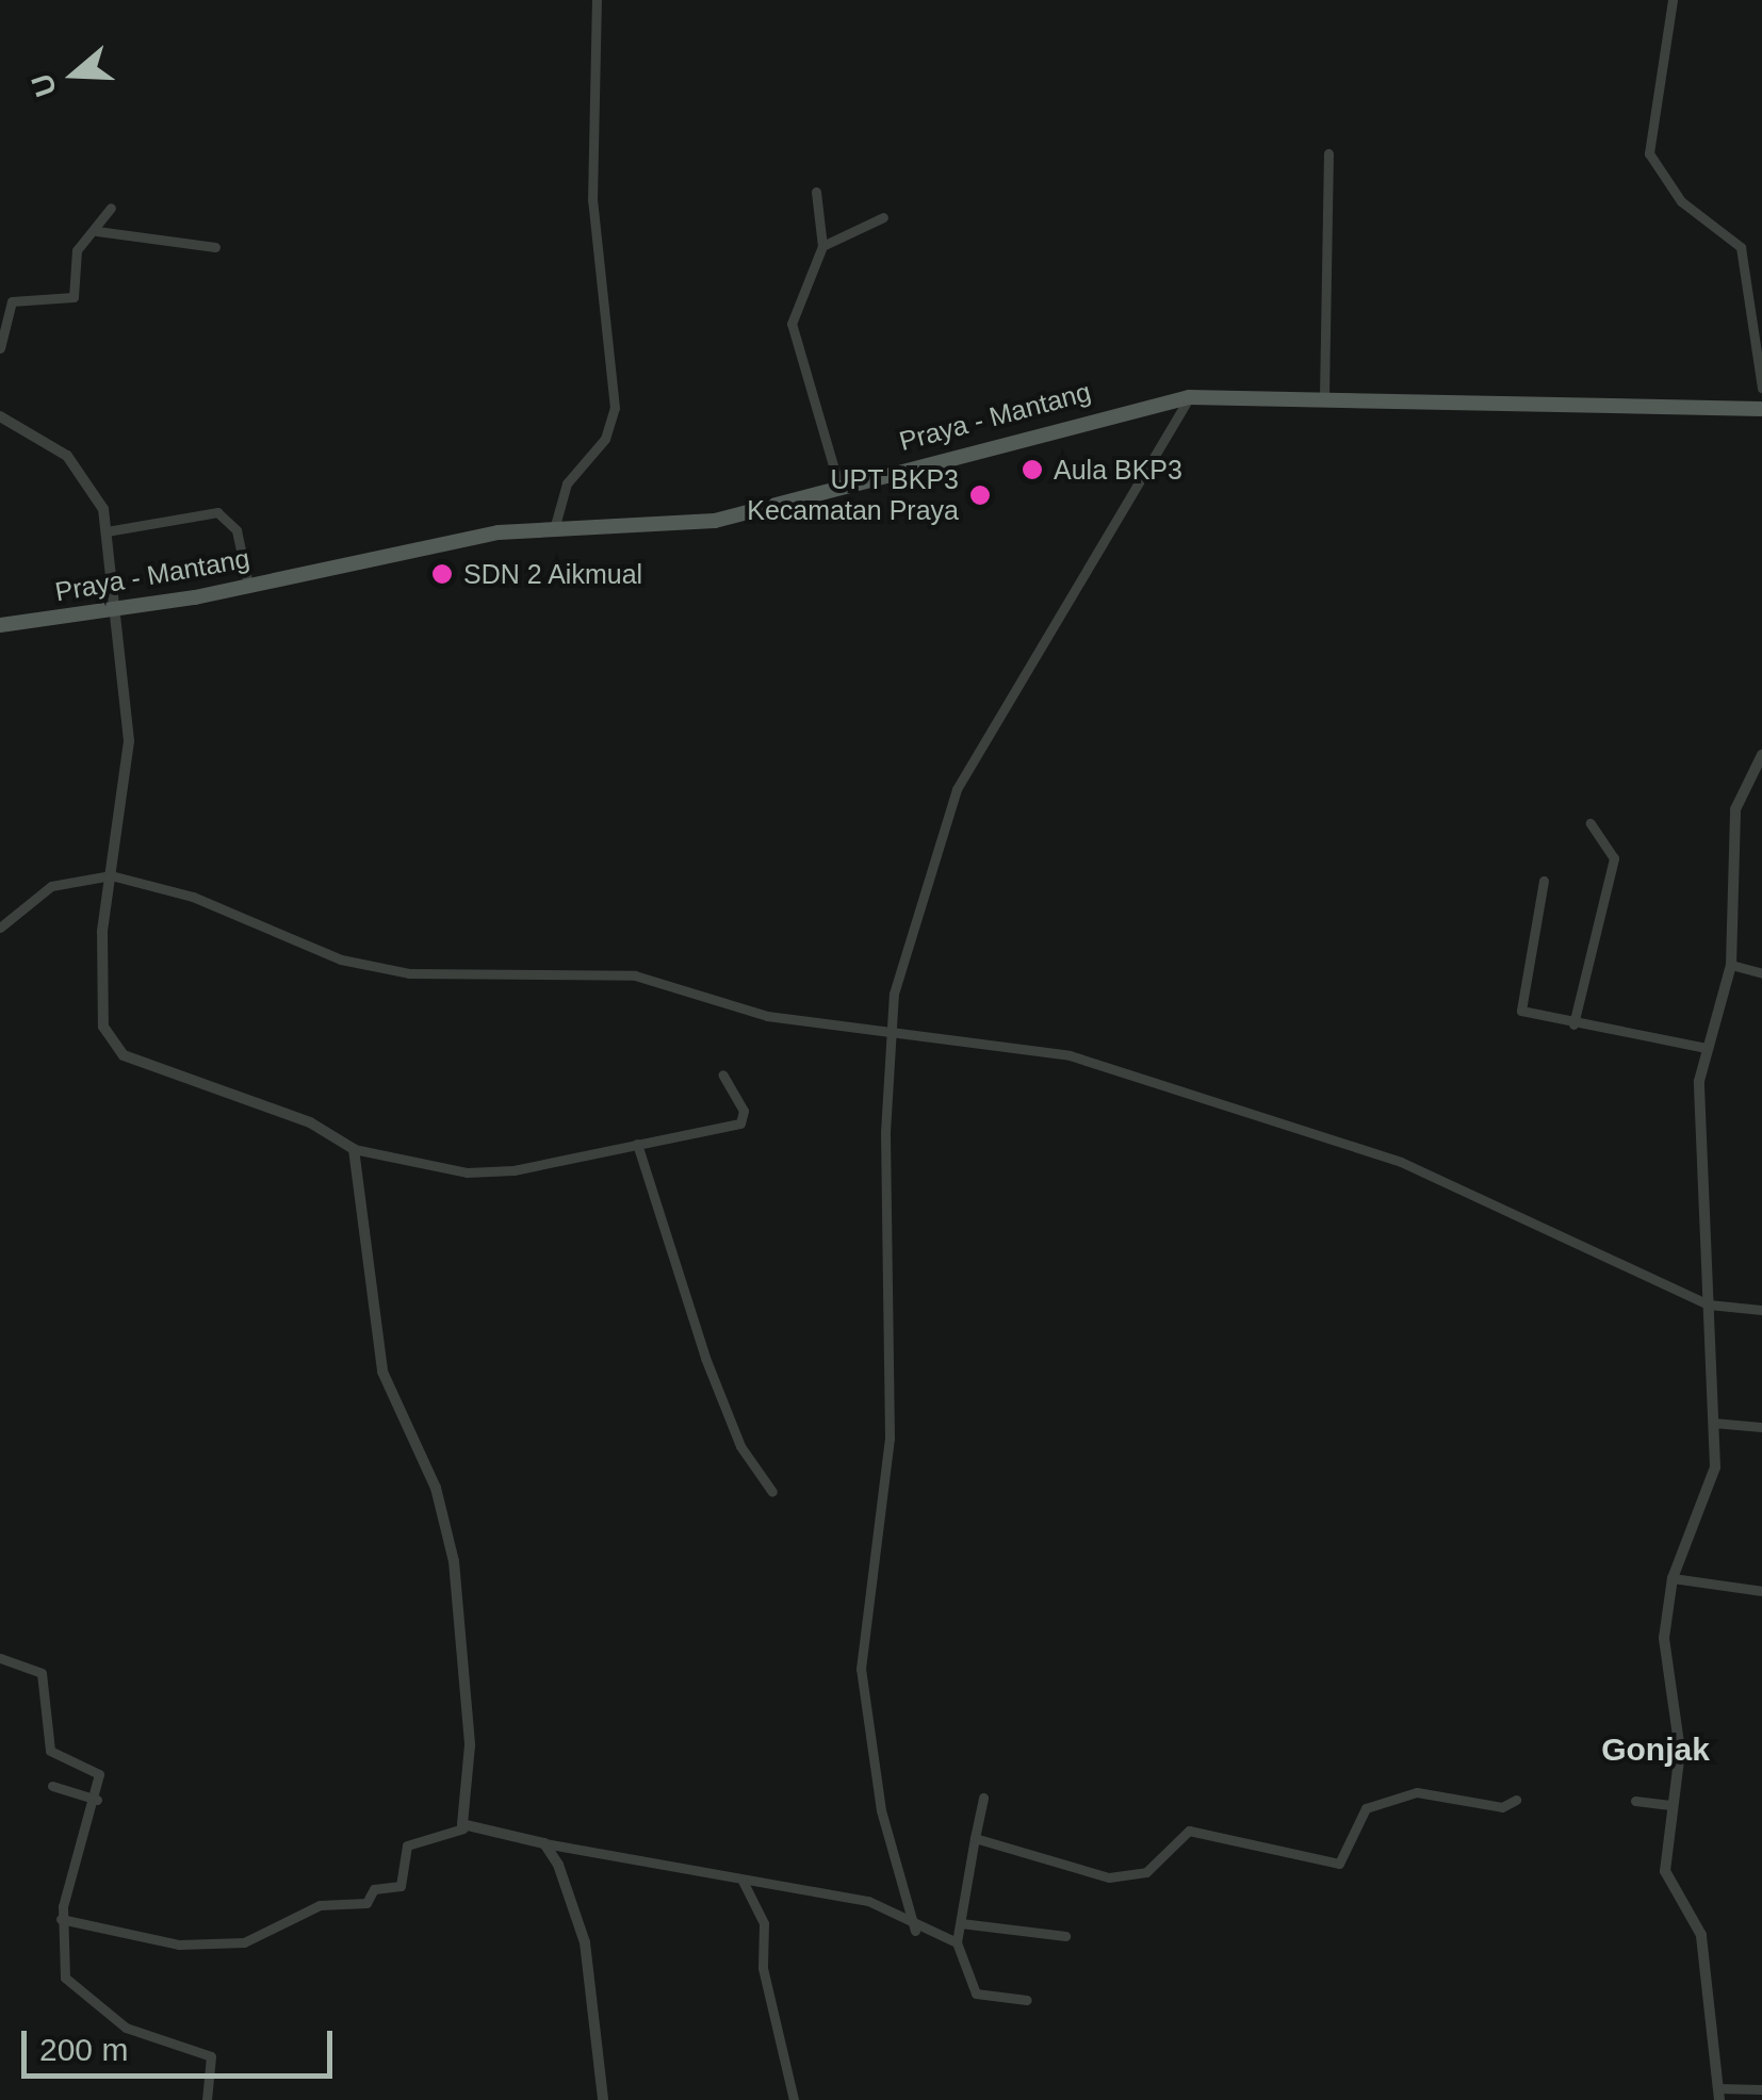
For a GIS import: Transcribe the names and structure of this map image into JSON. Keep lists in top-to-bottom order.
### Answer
{
  "streets": {
    "main road": ["Praya - Mantang"]
  },
  "districts": ["Gonjak"],
  "places": ["Aula BKP3", "UPT BKP3 Kecamatan Praya", "SDN 2 Aikmual"],
  "scale_bar": "200 m",
  "north": "left"
}
